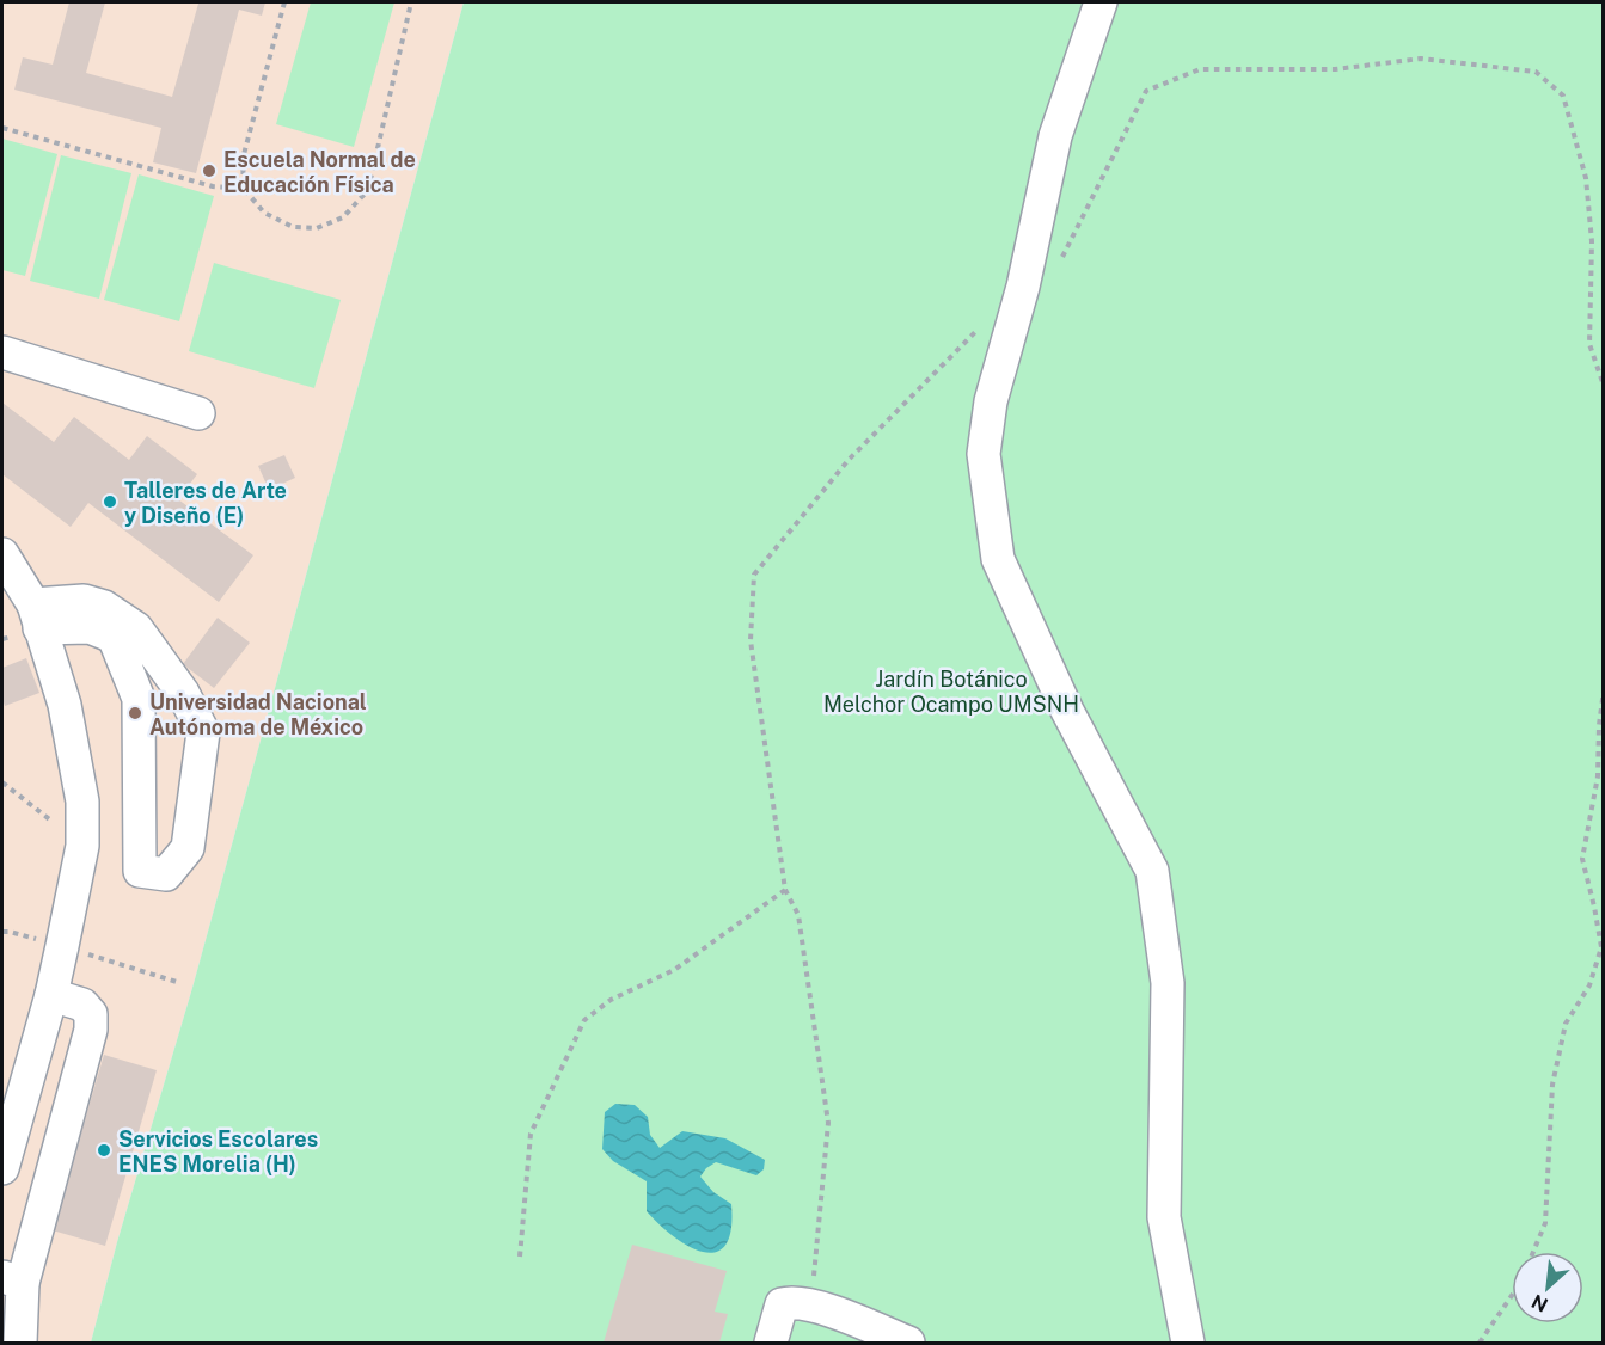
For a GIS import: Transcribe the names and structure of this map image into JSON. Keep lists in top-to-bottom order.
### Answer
{
  "parks": ["Jardín Botánico Melchor Ocampo UMSNH"],
  "places": [
    "Escuela Normal de Educación Física",
    "Talleres de Arte y Diseño (E)",
    "Universidad Nacional Autónoma de México",
    "Servicios Escolares ENES Morelia (H)"
  ],
  "north": "bottom left"
}
